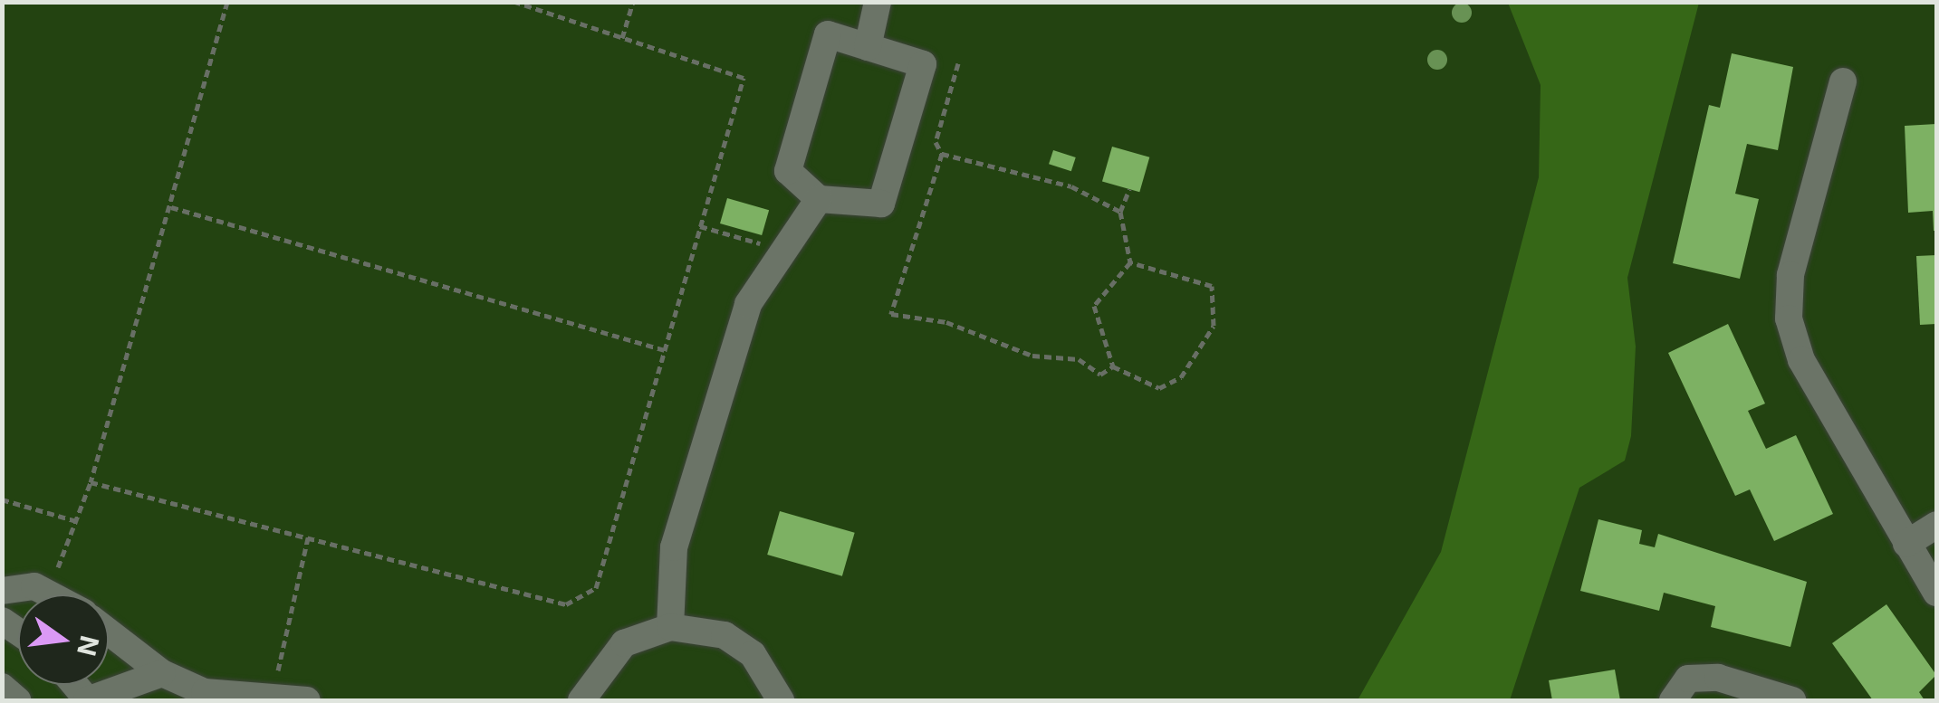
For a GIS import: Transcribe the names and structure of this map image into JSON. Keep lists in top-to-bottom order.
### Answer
{
  "north": "right"
}
